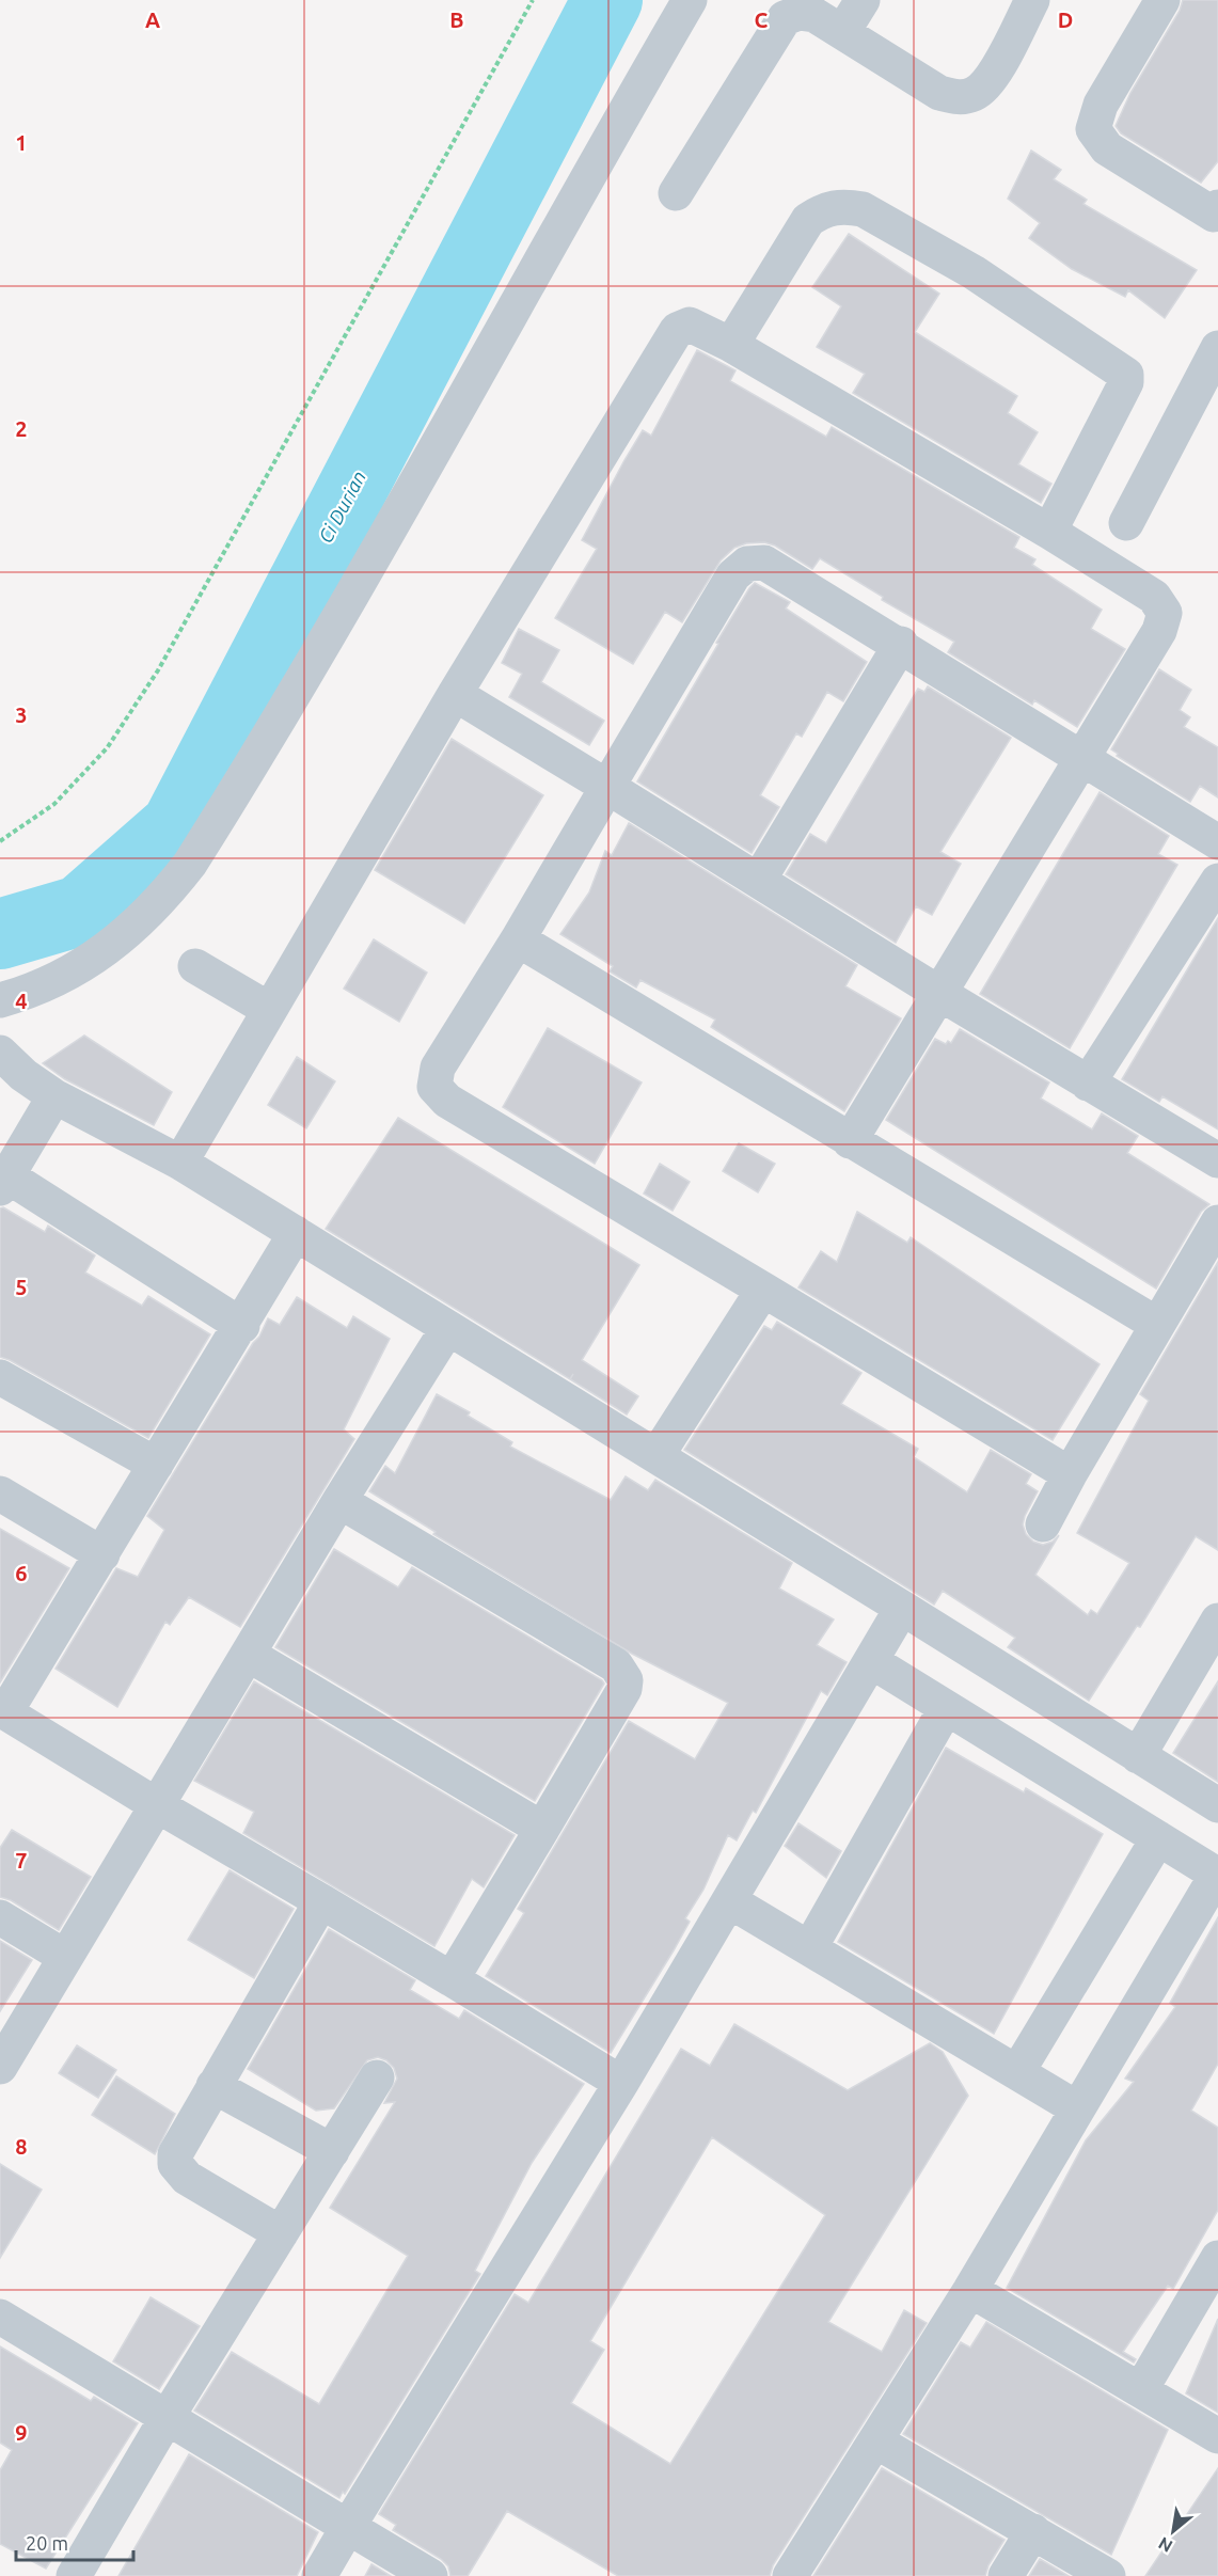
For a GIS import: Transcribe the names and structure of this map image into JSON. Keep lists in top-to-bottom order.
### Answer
{
  "water": ["Ci Durian"],
  "scale_bar": "20 m",
  "north": "bottom left",
  "grid": {
    "columns": [
      "A",
      "B",
      "C",
      "D"
    ],
    "rows": [
      "1",
      "2",
      "3",
      "4",
      "5",
      "6",
      "7",
      "8",
      "9"
    ]
  }
}
